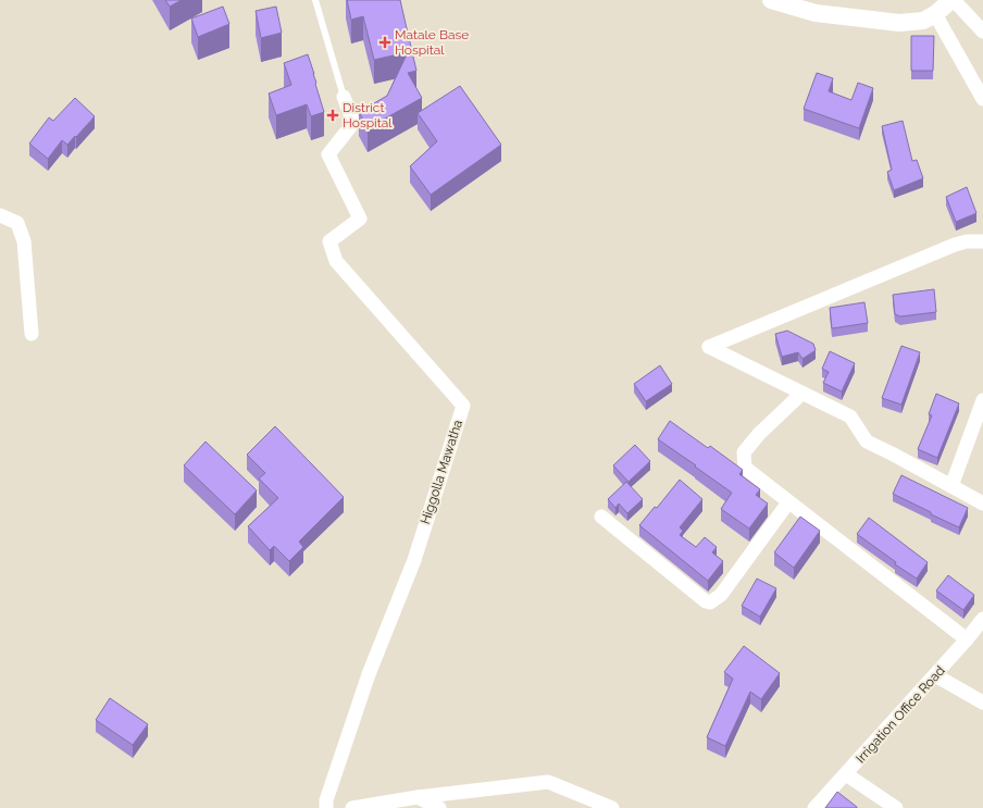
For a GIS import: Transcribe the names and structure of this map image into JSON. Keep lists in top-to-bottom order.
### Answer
{
  "streets": {
    "street": ["Higgolla Mawatha", "Irrigation Office Road"]
  },
  "places": {
    "health": ["Matale Base Hospital", "District Hospital"]
  }
}
